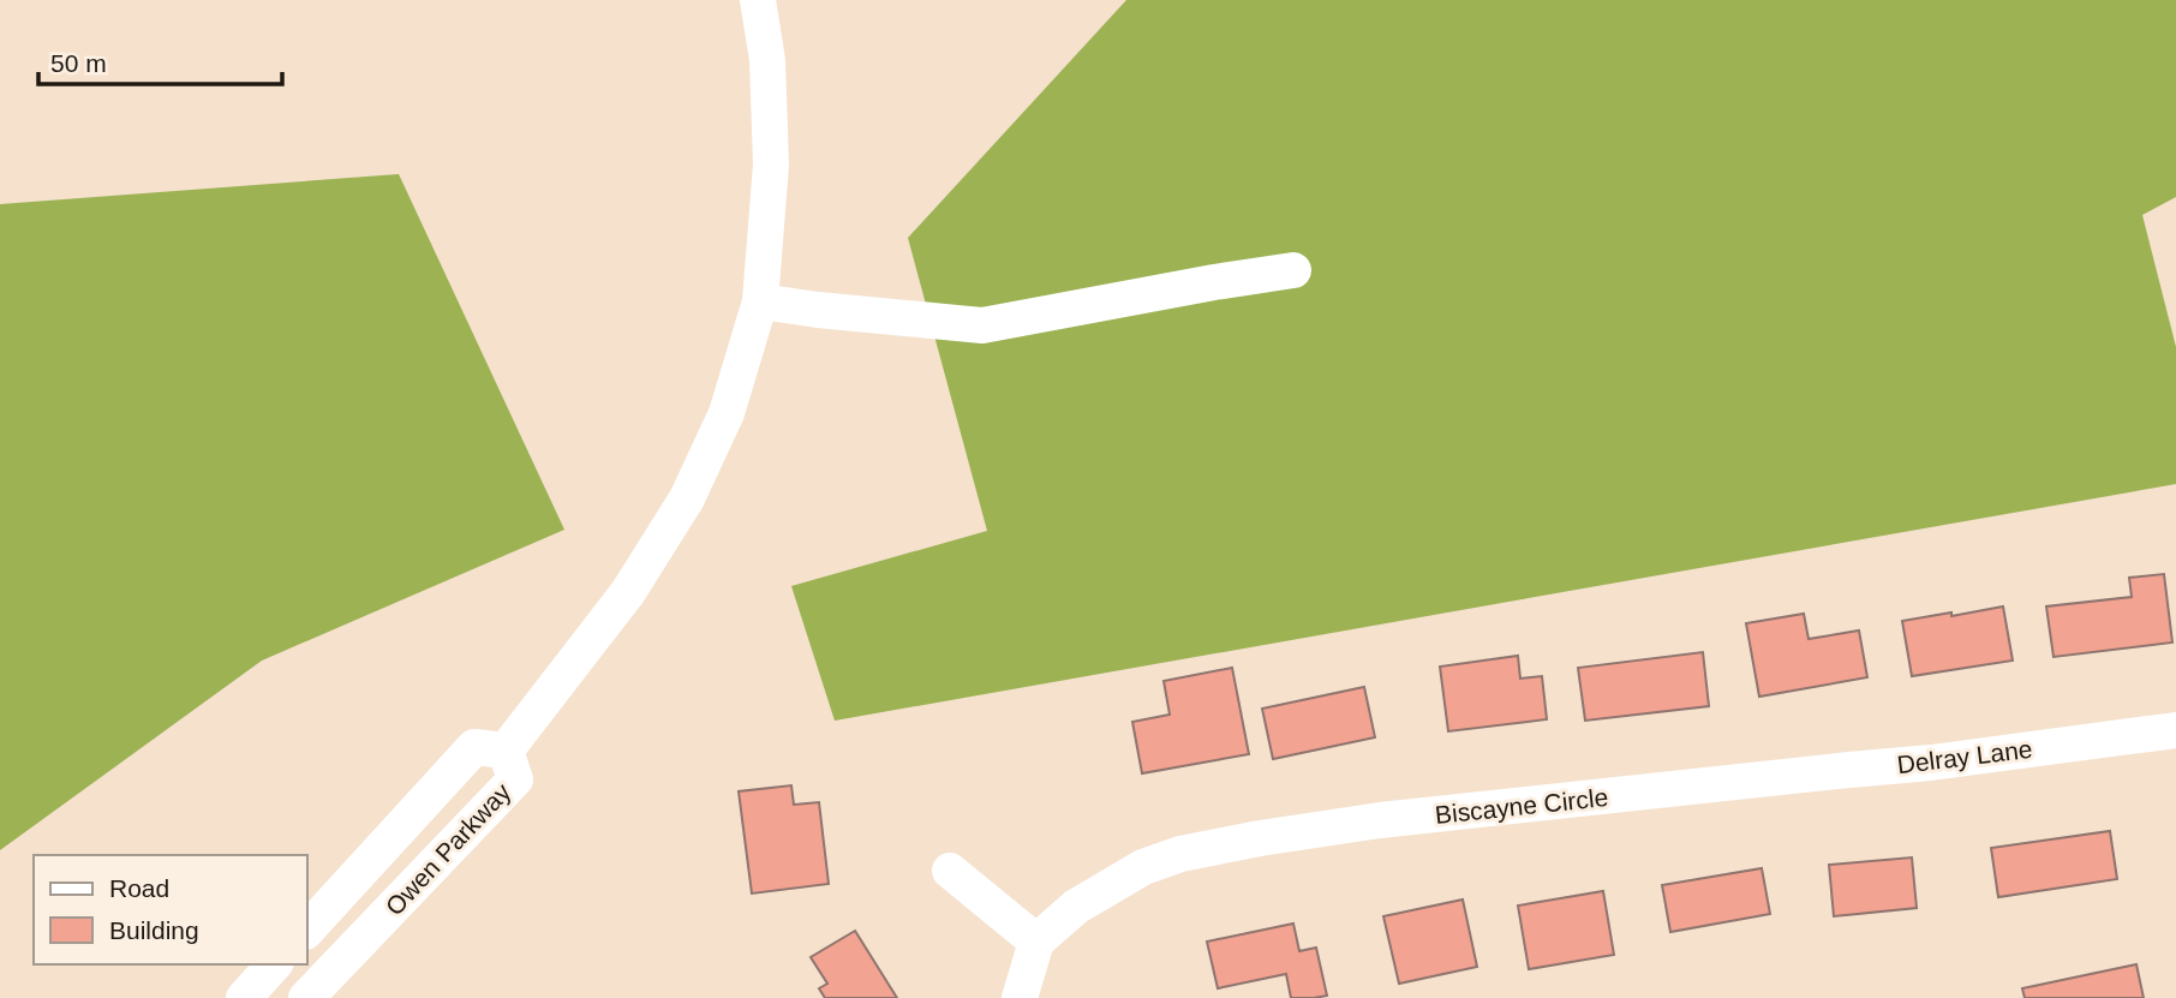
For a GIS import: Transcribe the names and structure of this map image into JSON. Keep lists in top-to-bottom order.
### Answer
{
  "streets": {
    "street": ["Delray Lane", "Biscayne Circle", "Owen Parkway"]
  },
  "crossings": [
    ["Delray Lane", "Biscayne Circle"]
  ],
  "legend": ["Road", "Building"],
  "scale_bar": "50 m"
}
